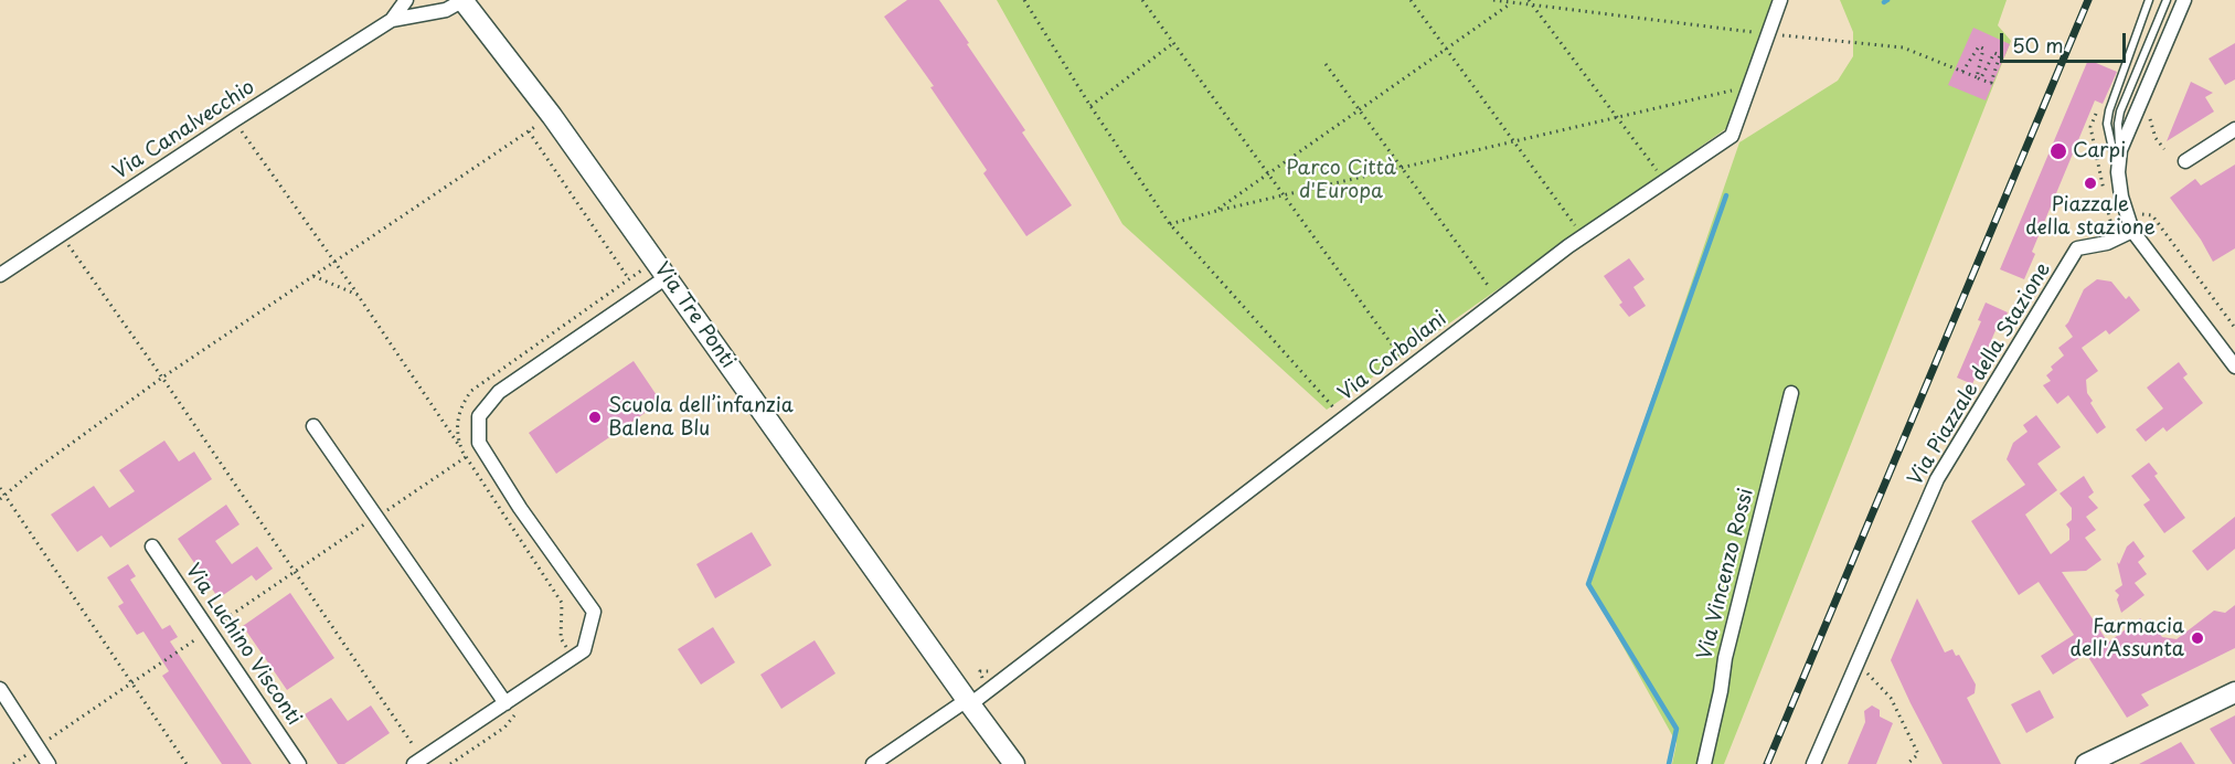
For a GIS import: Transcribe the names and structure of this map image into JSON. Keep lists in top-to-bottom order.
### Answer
{
  "streets": {
    "street": [
      "Via Canalvecchio",
      "Via Tre Ponti",
      "Via Corbolani",
      "Via Piazzale della Stazione",
      "Via Vincenzo Rossi",
      "Via Luchino Visconti"
    ]
  },
  "crossings": [
    ["Via Canalvecchio", "Via Tre Ponti"],
    ["Via Tre Ponti", "Via Corbolani"]
  ],
  "parks": ["Parco Città d'Europa"],
  "places": [
    "Carpi",
    "Piazzale della stazione",
    "Scuola dell’infanzia Balena Blu",
    "Farmacia dell'Assunta"
  ],
  "scale_bar": "50 m"
}
